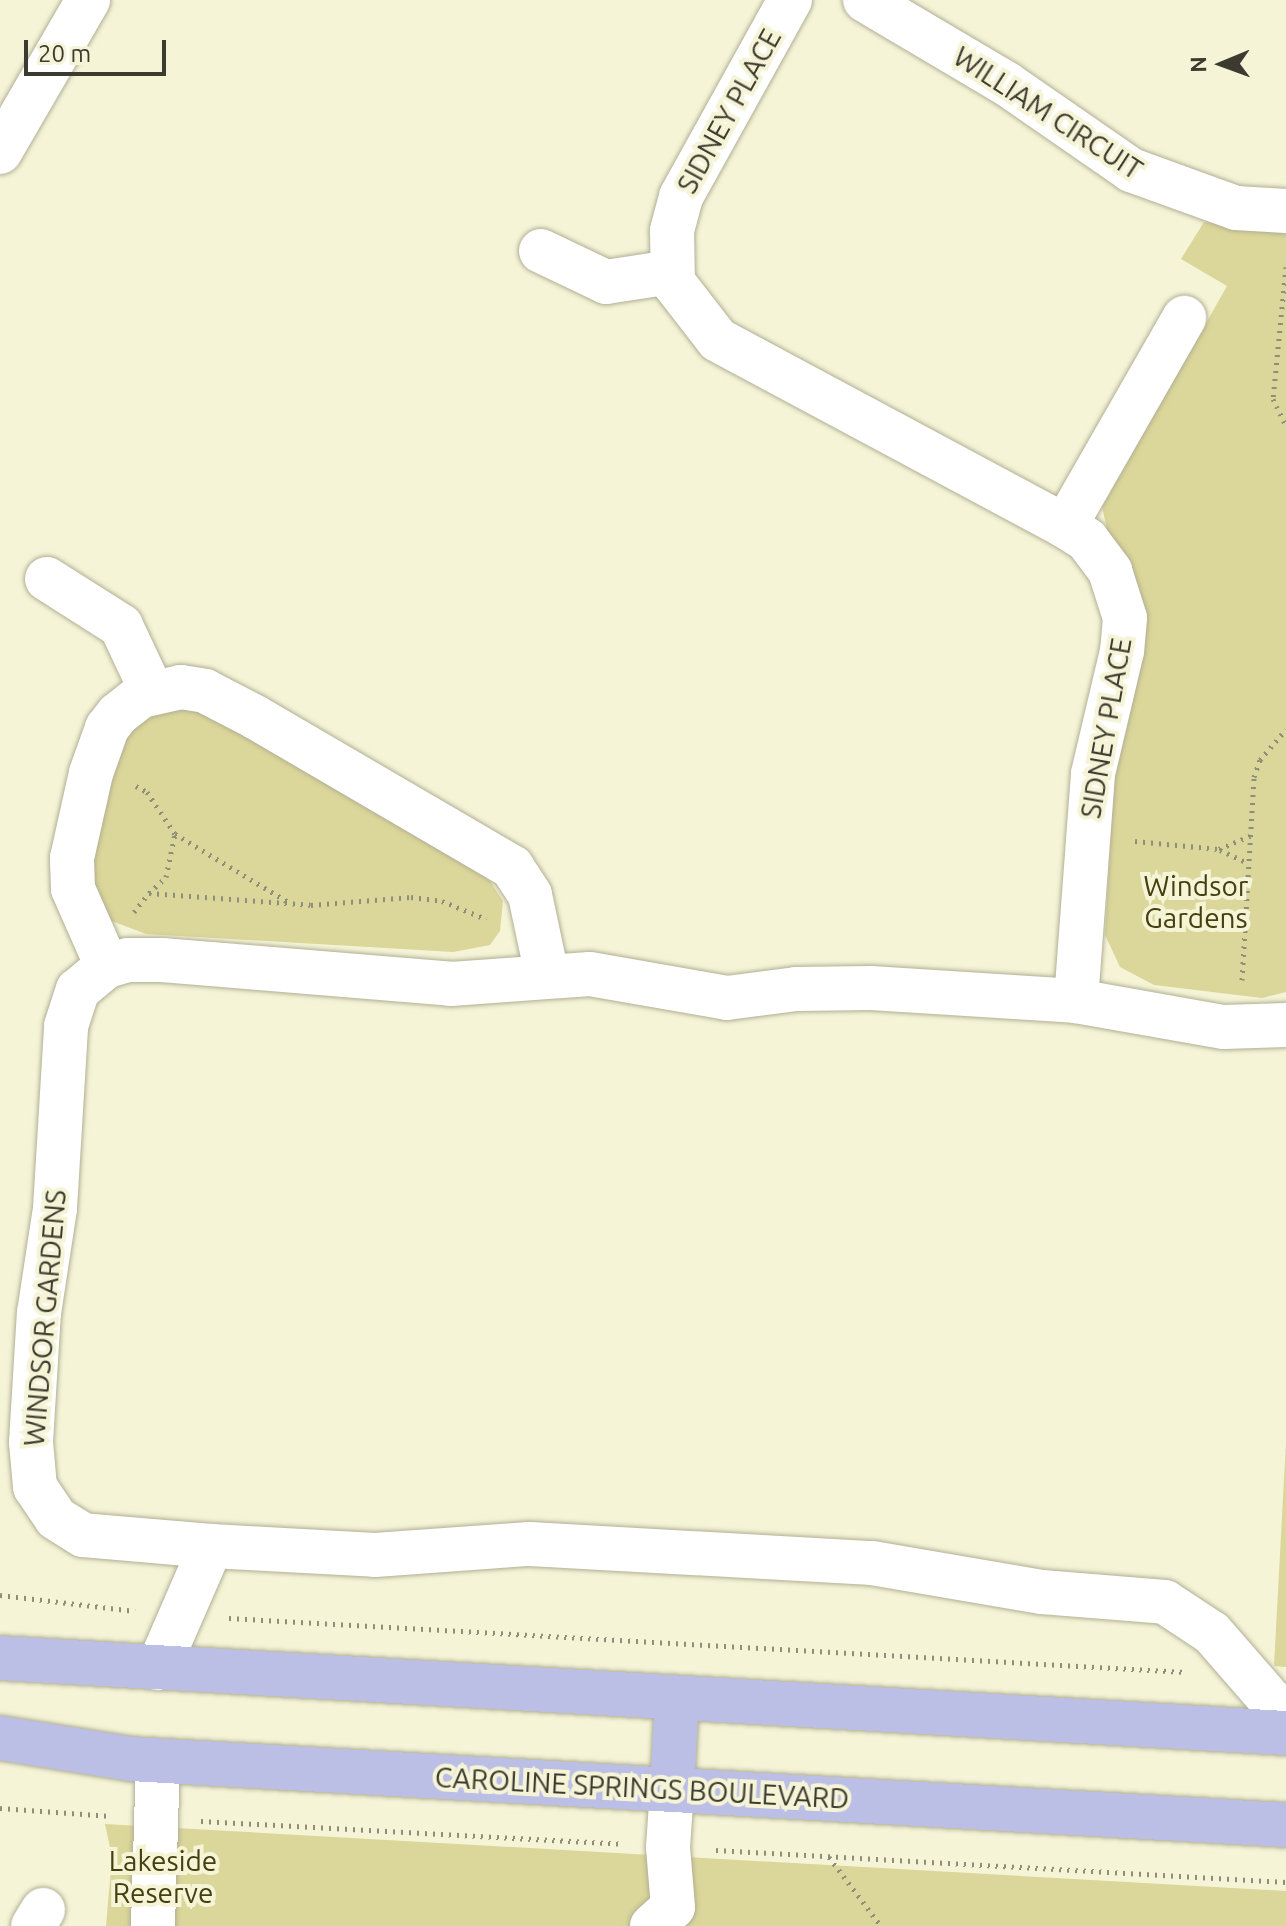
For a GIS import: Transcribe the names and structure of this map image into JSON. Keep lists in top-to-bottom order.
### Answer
{
  "streets": {
    "main road": ["CAROLINE SPRINGS BOULEVARD"],
    "street": ["SIDNEY PLACE", "WILLIAM CIRCUIT", "WINDSOR GARDENS"]
  },
  "parks": ["Windsor Gardens", "Lakeside Reserve"],
  "scale_bar": "20 m",
  "north": "left"
}
